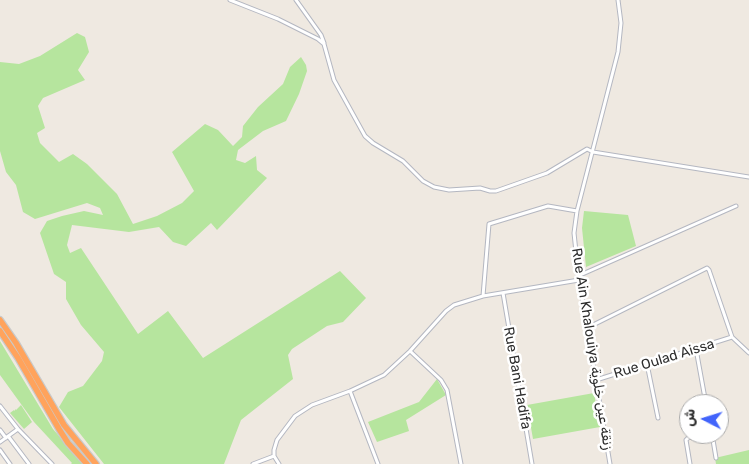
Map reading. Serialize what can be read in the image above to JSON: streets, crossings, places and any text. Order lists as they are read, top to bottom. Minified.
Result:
{"streets":{"street":["Rue Ain Khalouiya زنقة عين خلوية","Rue Oulad Aissa","Rue Bani Hadifa"]},"crossings":[["Rue Ain Khalouiya زنقة عين خلوية","Rue Oulad Aissa"]],"north":"left"}
